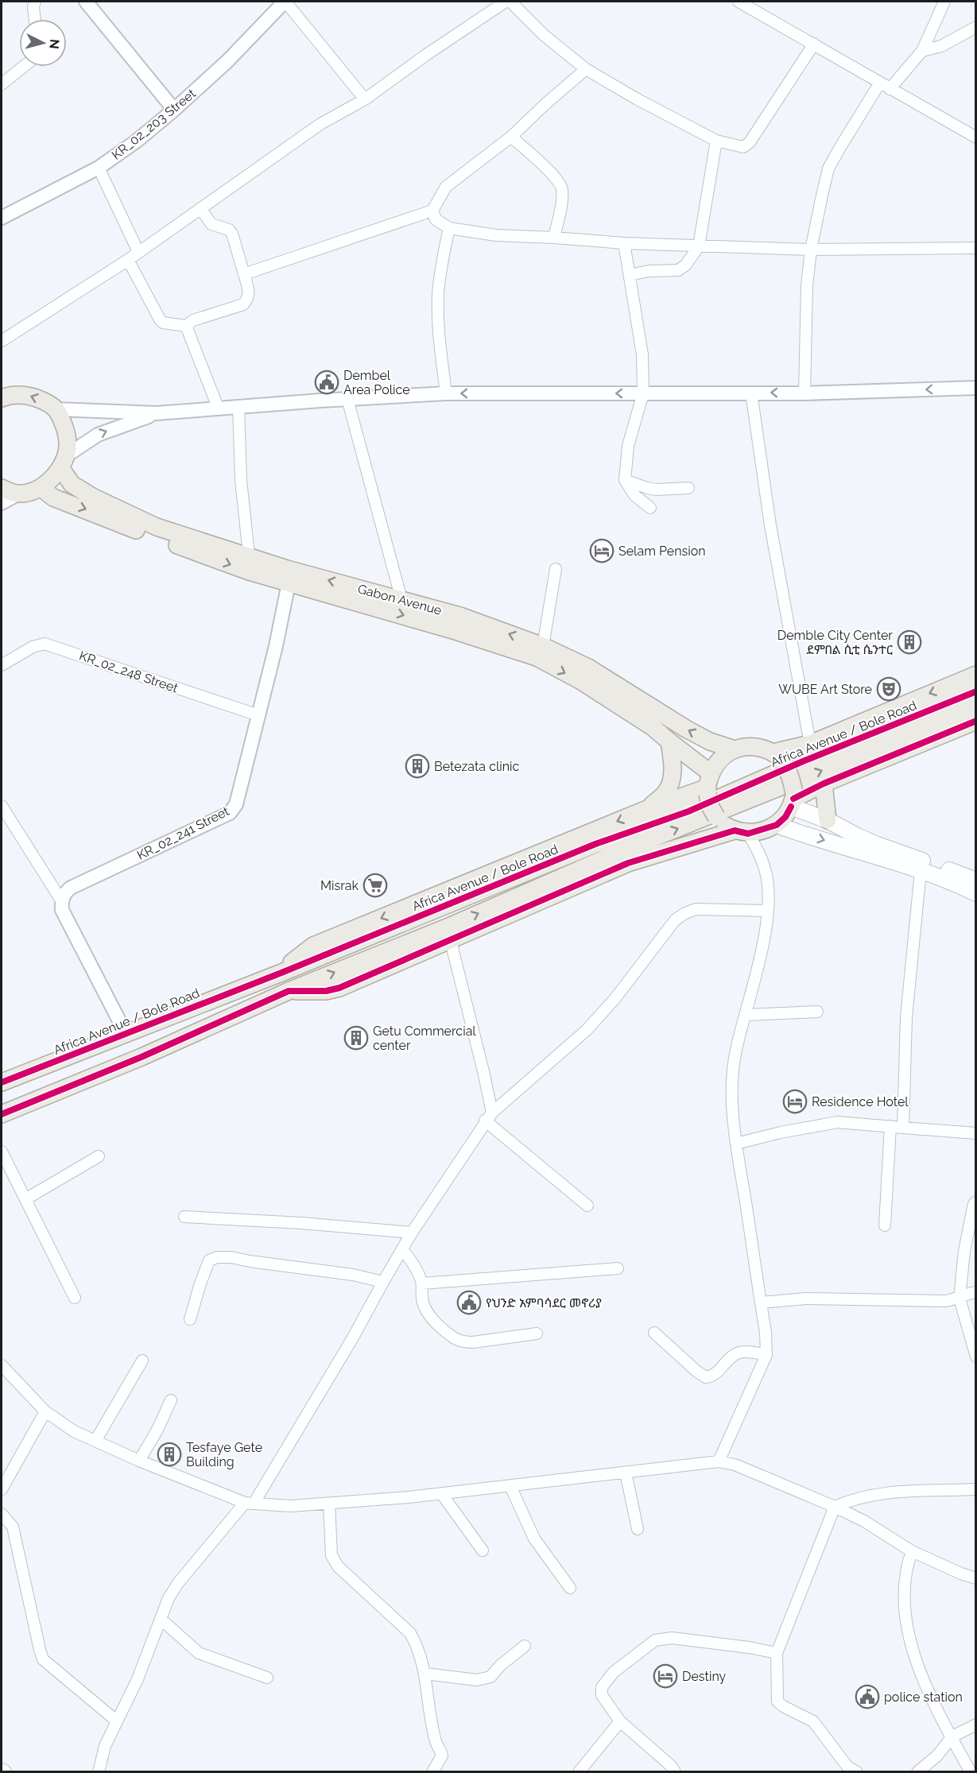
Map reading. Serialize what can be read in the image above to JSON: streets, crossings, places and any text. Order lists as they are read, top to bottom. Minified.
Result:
{"streets":{"main road":["Gabon Avenue","Africa Avenue / Bole Road"],"street":["KR_02_203 Street","KR_02_248 Street","KR_02_241 Street"]},"crossings":[["Gabon Avenue","KR_02_241 Street"],["KR_02_248 Street","KR_02_241 Street"]],"places":{"public building":["Dembel Area Police","የህንድ አምባሳደር መኖሪያ","police station"],"hotel":["Selam Pension","Residence Hotel","Destiny"],"building":["Demble City Center ደምበል ሲቲ ሴንተር","Betezata clinic","Getu Commercial center","Tesfaye Gete Building"],"theatre":["WUBE Art Store"],"supermarket":["Misrak"]},"north":"right"}
